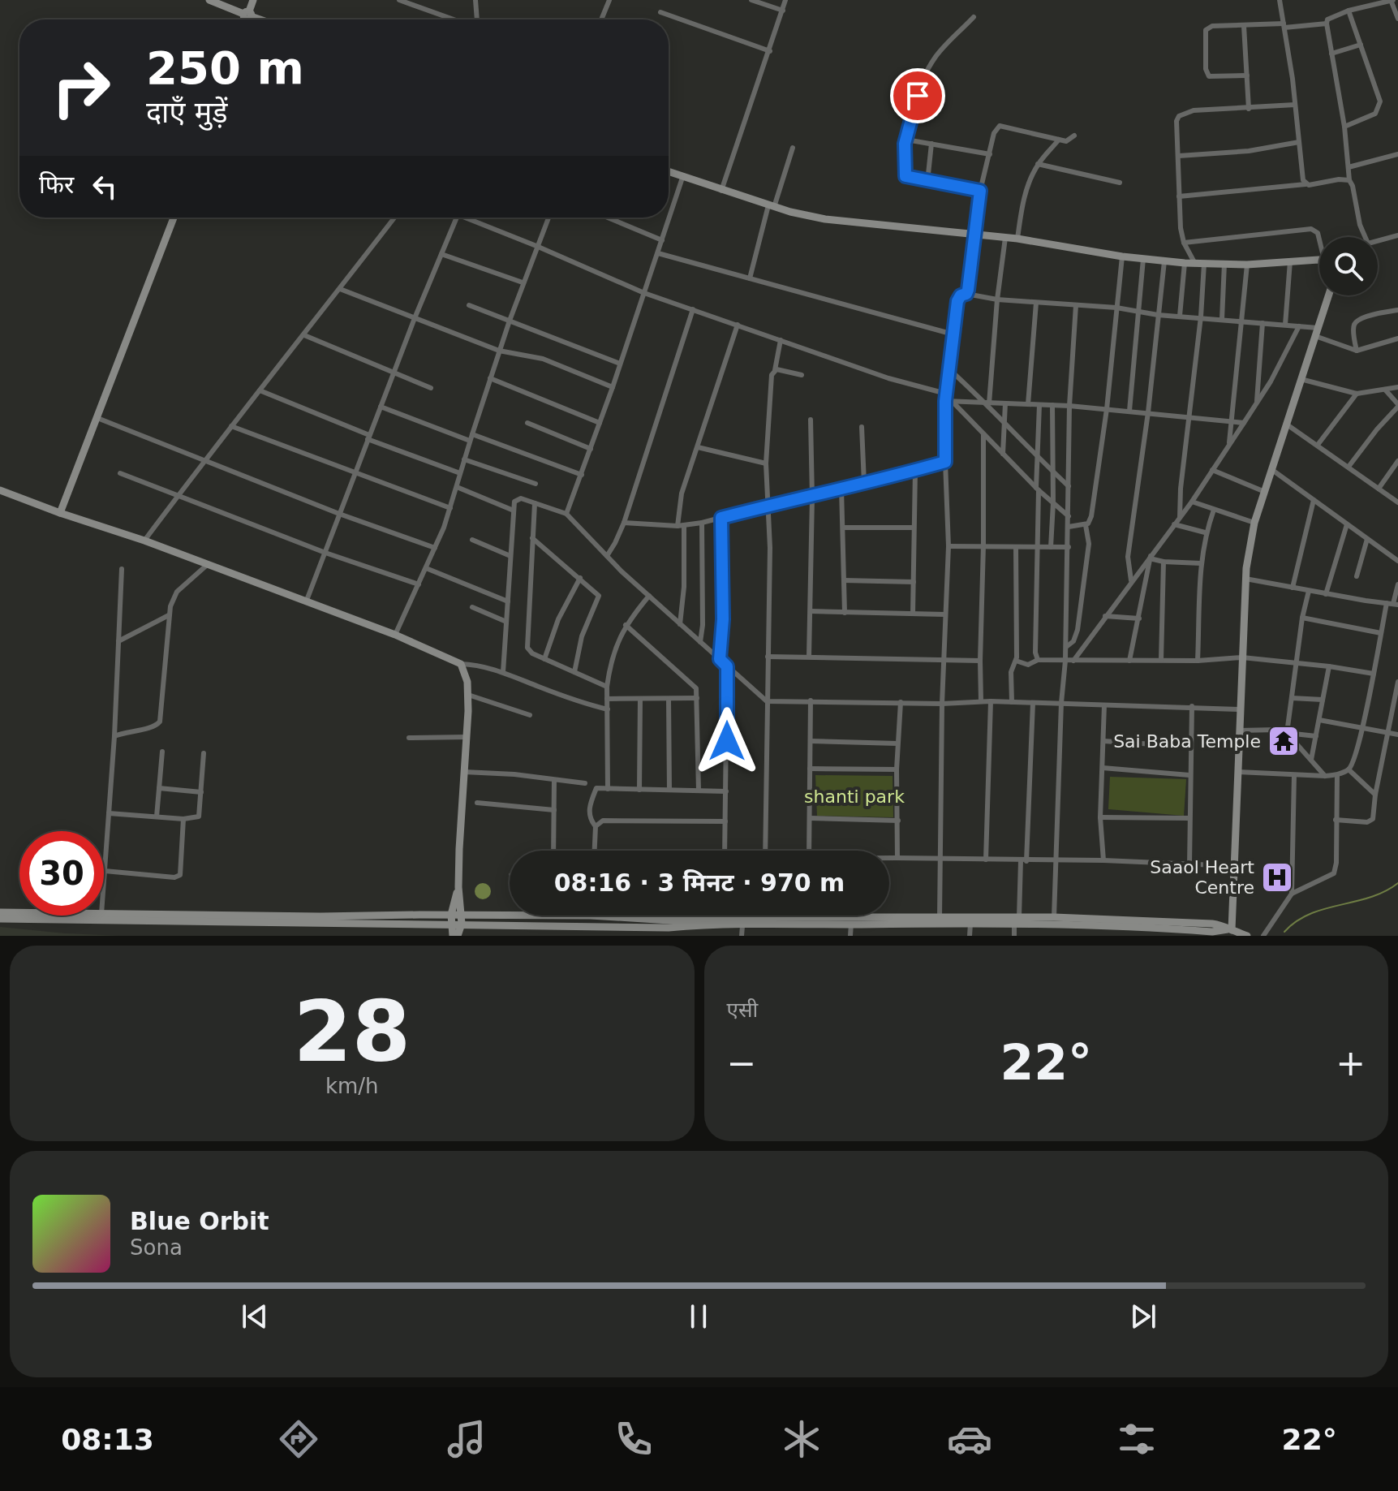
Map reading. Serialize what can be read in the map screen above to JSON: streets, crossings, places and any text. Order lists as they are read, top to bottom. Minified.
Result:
{"parks":["shanti park"],"places":{"temple":["Sai Baba Temple"],"hospital":["Saaol Heart Centre"]},"page":{"turn":["250 m","दाएँ मुड़ें"],"then":"फिर","limit":"30","trip":"08:16 · 3 मिनट · 970 m","tile":[["28","km/h"],"एसी"],"heat":["−","22°","+"],"song":["Blue Orbit","Sona"],"tabs":["08:13","22°"]}}
